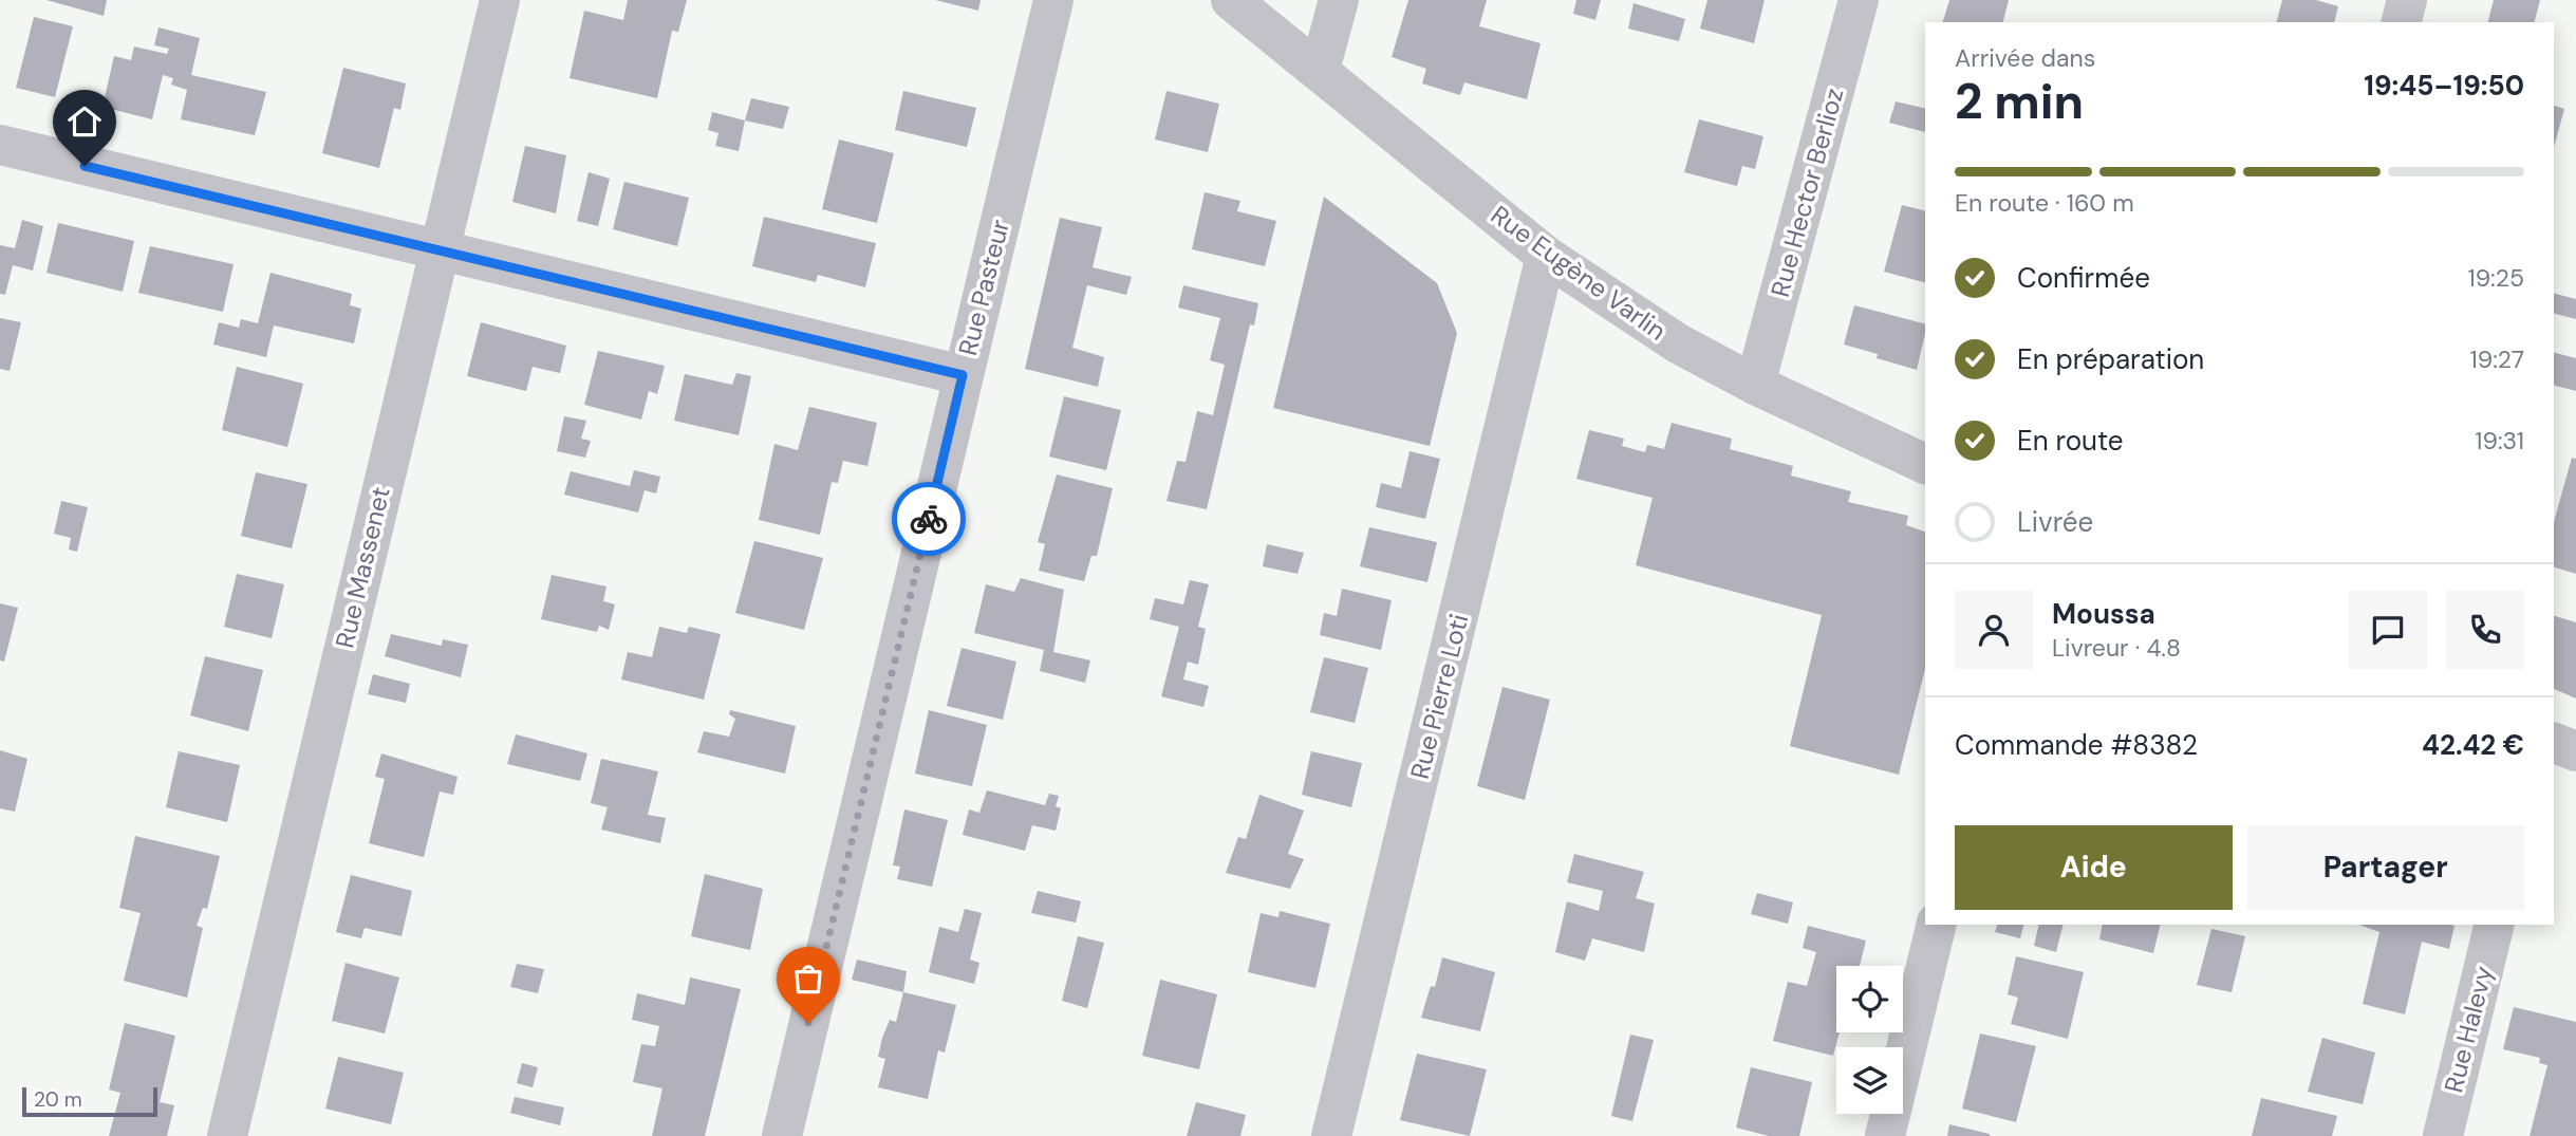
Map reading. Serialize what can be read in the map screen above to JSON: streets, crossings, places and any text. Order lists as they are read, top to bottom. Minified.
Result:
{"streets":{"street":["Rue Hector Berlioz","Rue Eugène Varlin","Rue Pasteur","Rue Massenet","Rue Pierre Loti","Rue Halevy"]},"crossings":[["Rue Hector Berlioz","Rue Eugène Varlin"],["Rue Eugène Varlin","Rue Pierre Loti"]],"scale_bar":"20 m","page":{"heading":["2 min","Arrivée dans","19:45–19:50"],"panel":["Moussa","Livreur · 4.8","Commande #8382","42.42 €"],"bar":"En route · 160 m","list":[["Confirmée","19:25"],["En préparation","19:27"],["En route","19:31"],"Livrée"],"buttons":["Aide","Partager"],"scale":"20 m"}}
